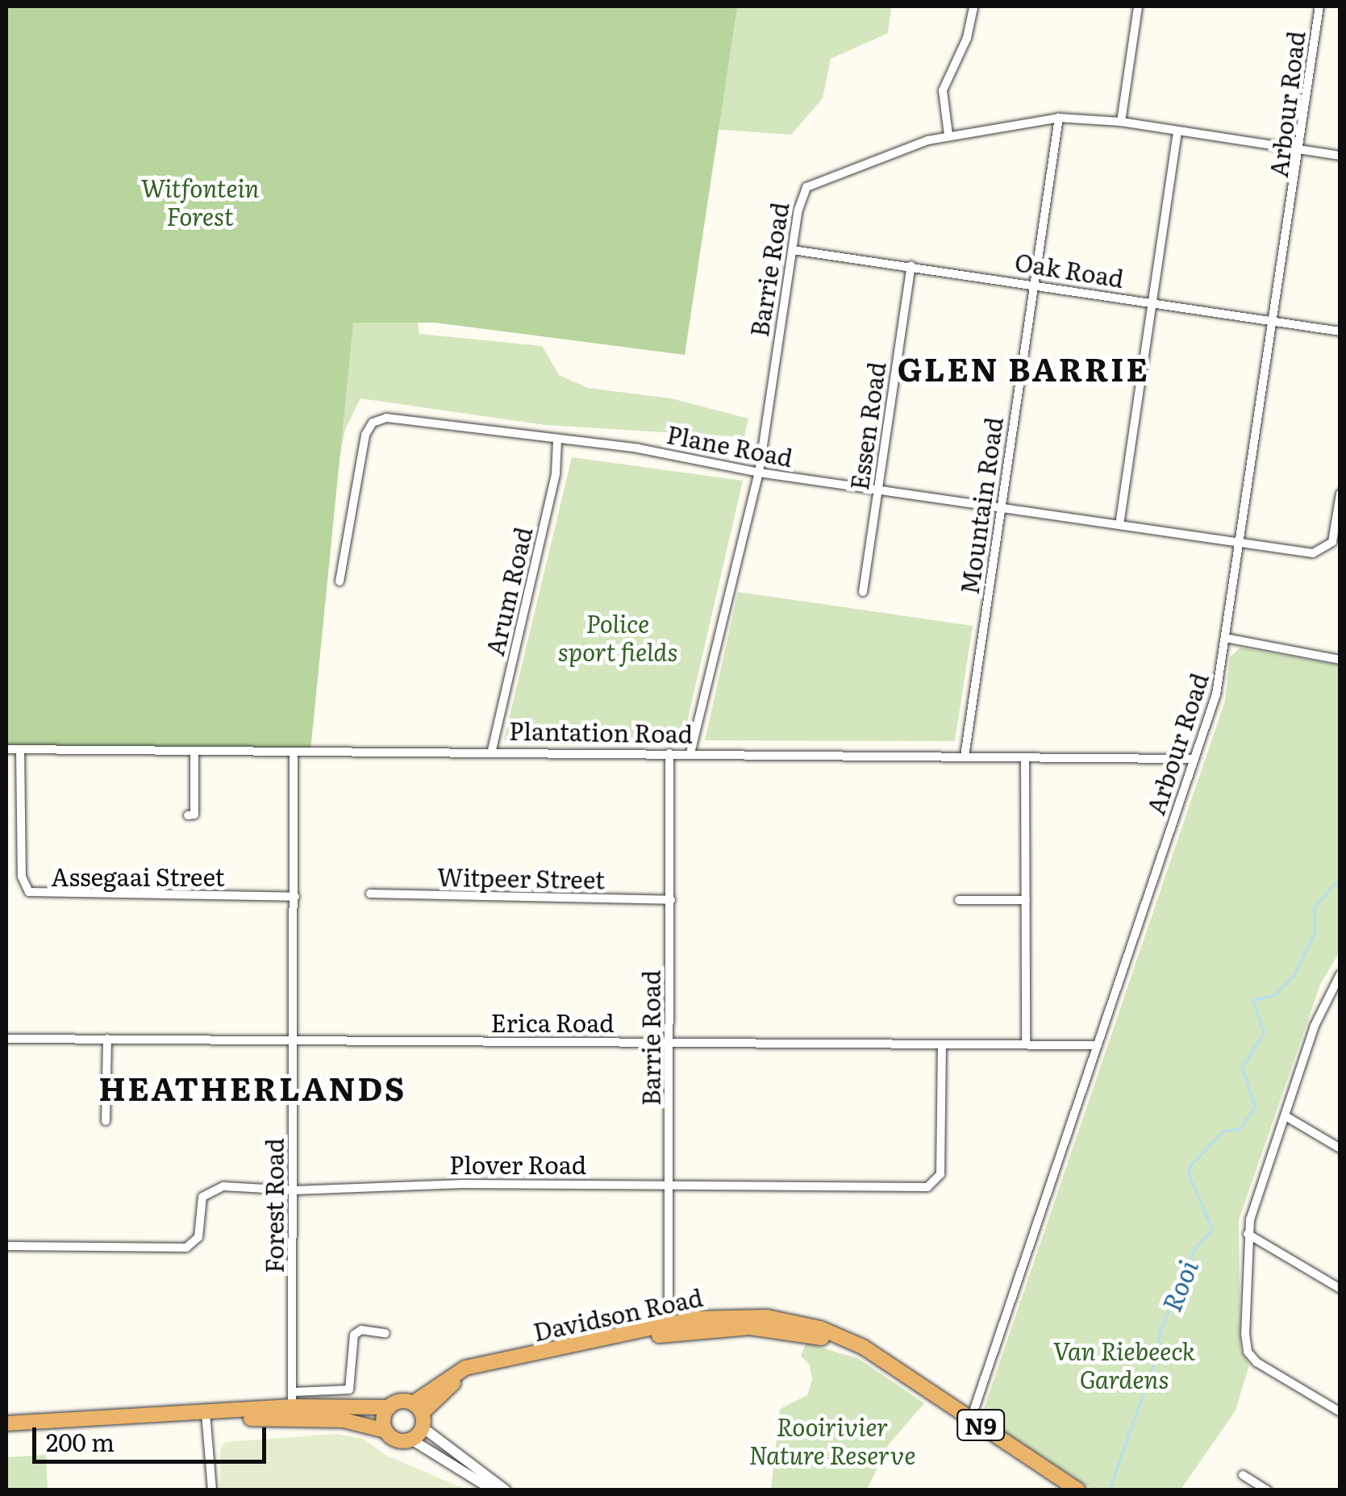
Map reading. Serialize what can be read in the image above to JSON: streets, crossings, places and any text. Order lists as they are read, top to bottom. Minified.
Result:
{"streets":{"highway":["Davidson Road","N9"],"street":["Arbour Road","Barrie Road","Oak Road","Essen Road","Plane Road","Mountain Road","Arum Road","Plantation Road","Assegaai Street","Witpeer Street","Erica Road","Plover Road","Forest Road"]},"crossings":[["Arbour Road","Barrie Road"],["Arbour Road","Oak Road"],["Arbour Road","Plane Road"],["Arbour Road","Plantation Road"],["Arbour Road","Erica Road"],["Arbour Road","Davidson Road"],["Barrie Road","Oak Road"],["Barrie Road","Plane Road"],["Barrie Road","Mountain Road"],["Barrie Road","Plantation Road"],["Barrie Road","Witpeer Street"],["Barrie Road","Erica Road"],["Barrie Road","Plover Road"],["Barrie Road","Davidson Road"],["Oak Road","Essen Road"],["Oak Road","Mountain Road"],["Essen Road","Plane Road"],["Plane Road","Mountain Road"],["Plane Road","Arum Road"],["Mountain Road","Plantation Road"],["Arum Road","Plantation Road"],["Plantation Road","Assegaai Street"],["Plantation Road","Forest Road"],["Assegaai Street","Forest Road"],["Erica Road","Plover Road"],["Erica Road","Forest Road"],["Plover Road","Forest Road"],["Forest Road","N9"],["Davidson Road","N9"]],"districts":["GLEN BARRIE","HEATHERLANDS"],"water":["Rooi"],"parks":["Witfontein Forest","Police sport fields","Van Riebeeck Gardens","Rooirivier Nature Reserve"],"scale_bar":"200 m"}
